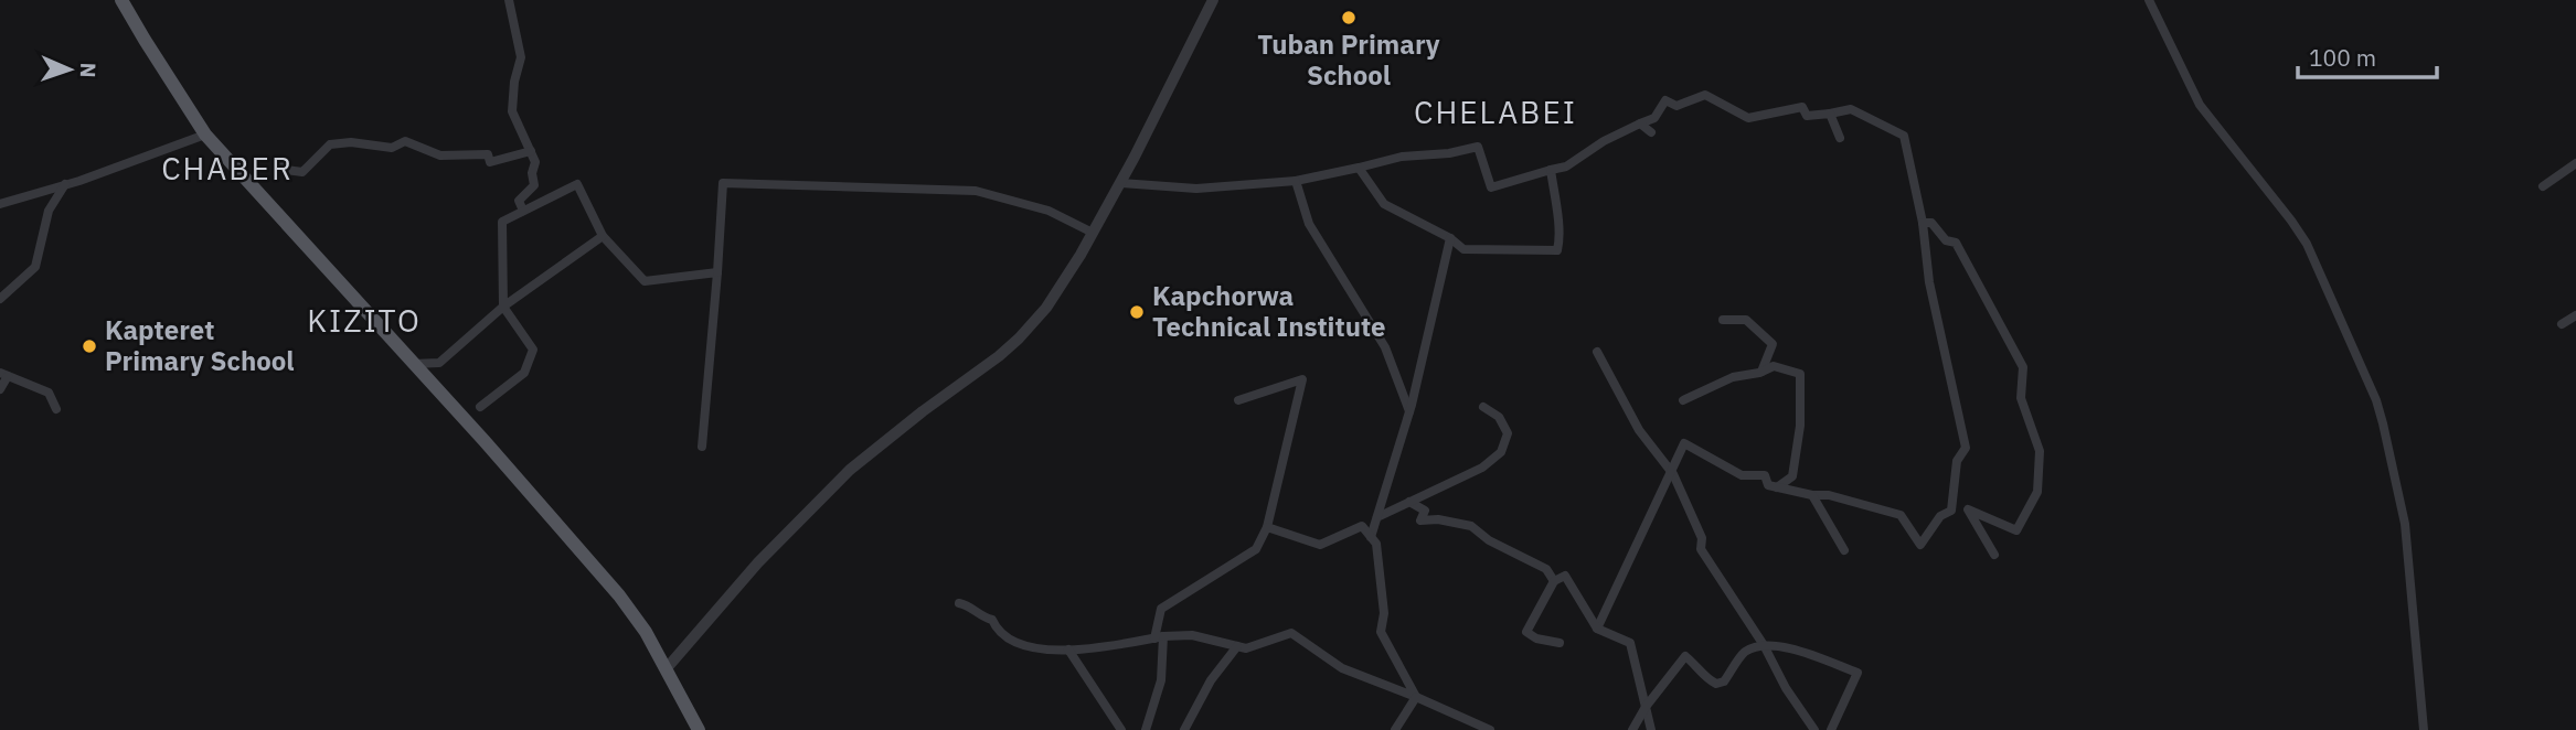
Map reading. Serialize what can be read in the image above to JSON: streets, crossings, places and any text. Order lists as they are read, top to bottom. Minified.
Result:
{"districts":["CHELABEI","CHABER","KIZITO"],"places":["Tuban Primary School","Kapchorwa Technical Institute","Kapteret Primary School"],"scale_bar":"100 m","north":"right"}
